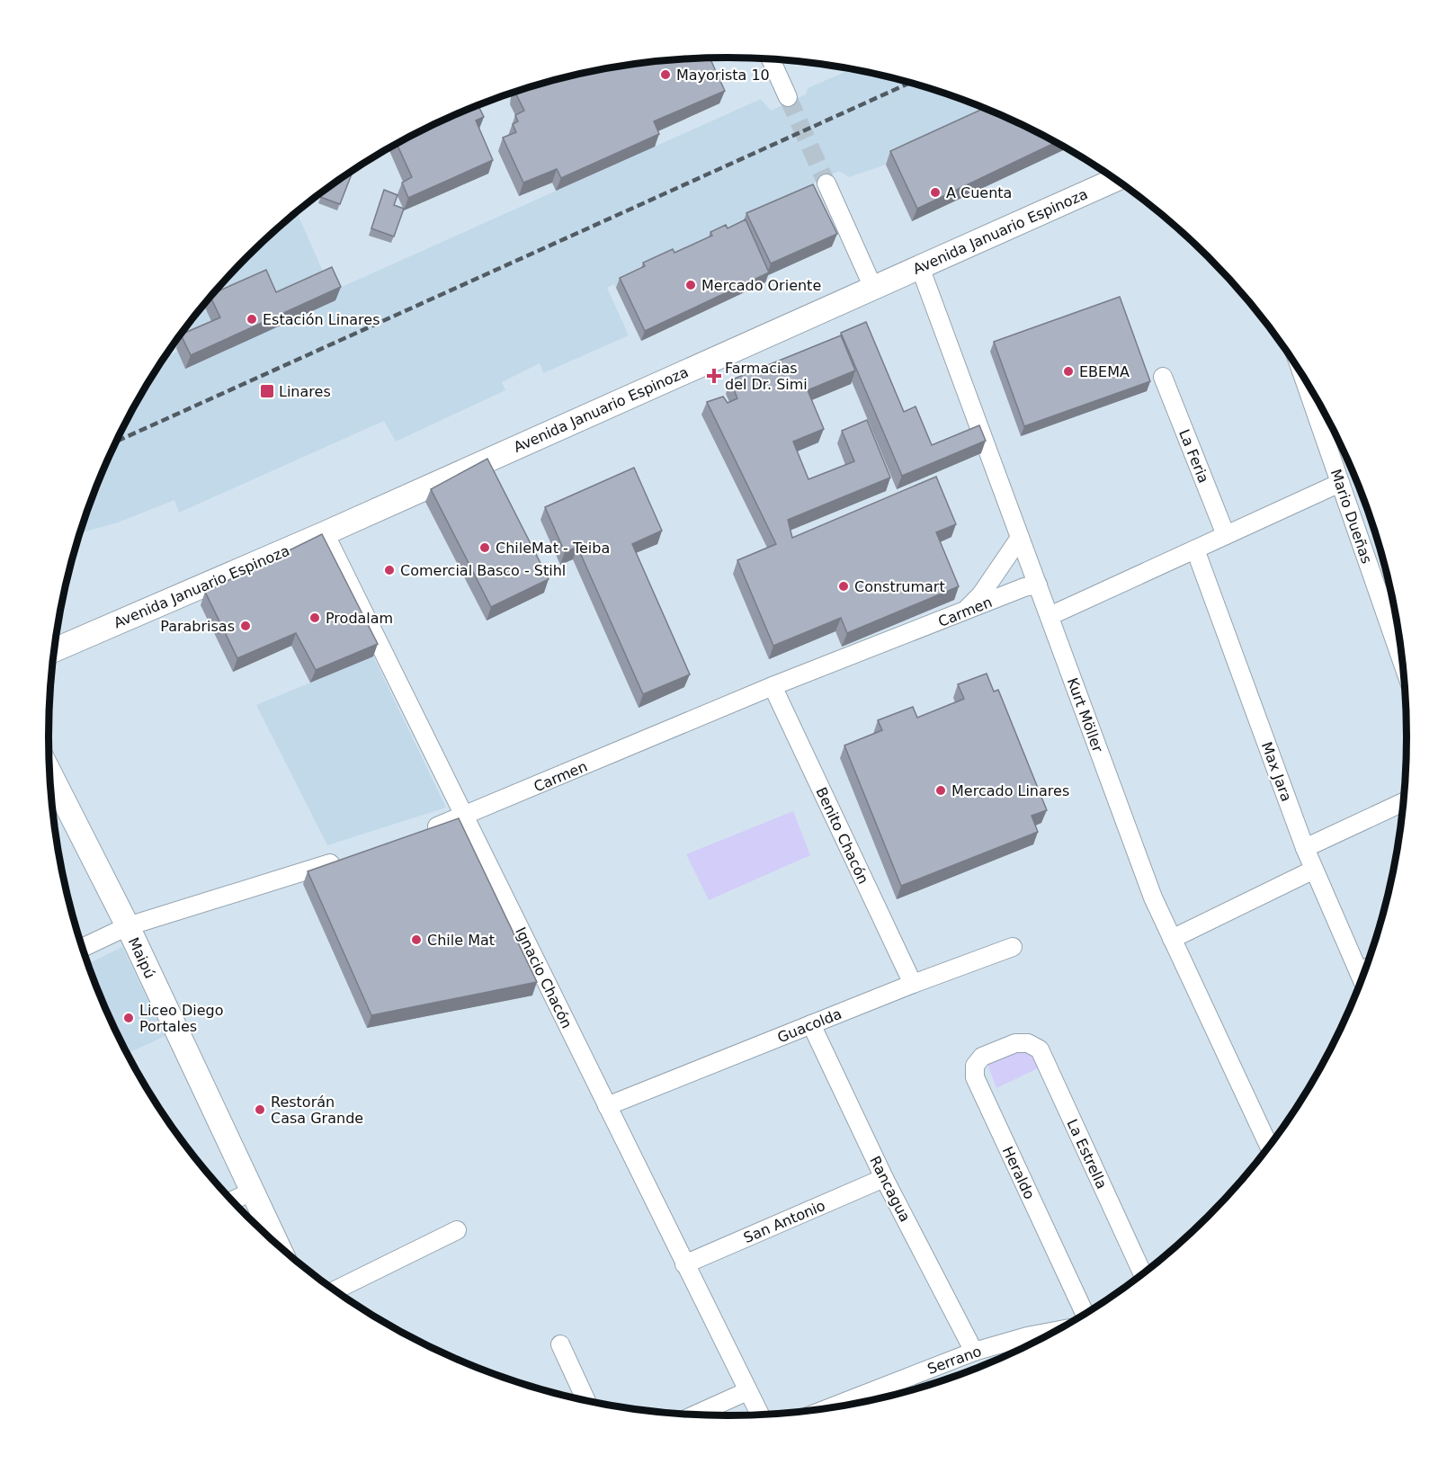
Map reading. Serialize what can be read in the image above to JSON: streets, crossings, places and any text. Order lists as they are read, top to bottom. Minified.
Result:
{"streets":{"main road":["Avenida Januario Espinoza","Maipú"],"street":["La Feria","Mario Dueñas","Carmen","Kurt Möller","Max Jara","Benito Chacón","Ignacio Chacón","Guacolda","La Estrella","Heraldo","Rancagua","San Antonio","Serrano"]},"crossings":[["Avenida Januario Espinoza","Kurt Möller"],["Avenida Januario Espinoza","Ignacio Chacón"],["Carmen","Kurt Möller"],["Carmen","Benito Chacón"],["Carmen","Ignacio Chacón"],["Benito Chacón","Guacolda"],["Ignacio Chacón","Guacolda"],["Ignacio Chacón","San Antonio"],["Guacolda","Rancagua"],["La Estrella","Heraldo"],["Rancagua","San Antonio"],["Rancagua","Serrano"]],"places":{"other":["Mayorista 10","A Cuenta","Mercado Oriente","Estación Linares","EBEMA","ChileMat - Teiba","Comercial Basco - Stihl","Construmart","Prodalam","Parabrisas","Mercado Linares","Chile Mat","Liceo Diego Portales","Restorán Casa Grande"],"health":["Farmacias del Dr. Simi"],"transit":["Linares"]}}
